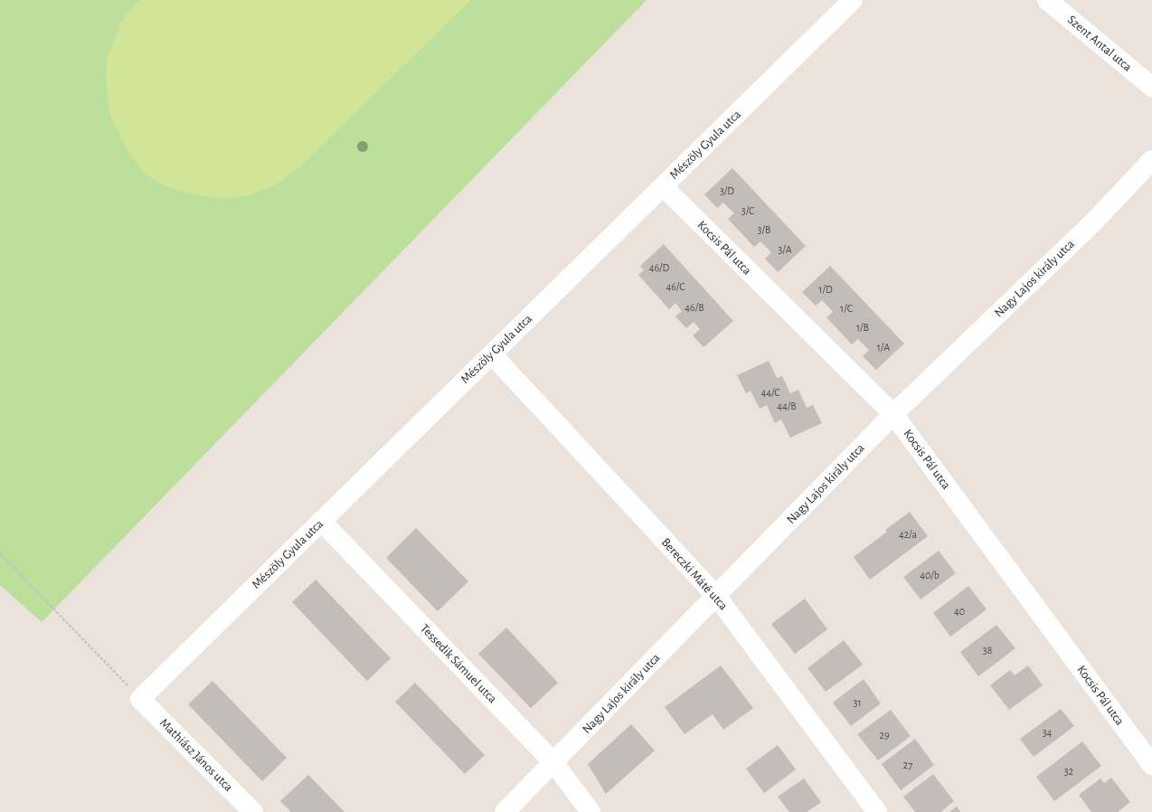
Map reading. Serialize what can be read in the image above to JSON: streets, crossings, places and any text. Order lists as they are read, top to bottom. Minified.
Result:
{"streets":{"street":["Szent Antal utca","Mészöly Gyula utca","Kocsis Pál utca","Nagy Lajos király utca","Bereczki Máté utca","Tessedik Sámuel utca","Mathiász János utca"]},"crossings":[["Mészöly Gyula utca","Kocsis Pál utca"],["Mészöly Gyula utca","Bereczki Máté utca"],["Mészöly Gyula utca","Tessedik Sámuel utca"],["Mészöly Gyula utca","Mathiász János utca"],["Kocsis Pál utca","Nagy Lajos király utca"],["Nagy Lajos király utca","Bereczki Máté utca"],["Nagy Lajos király utca","Tessedik Sámuel utca"]],"house_numbers":["3/D","3/C","3/B","3/A","46/D","46/C","1/D","46/B","1/C","1/B","1/A","44/C","44/B","42/a","40/b","40","38","31","34","29","27","32"]}
